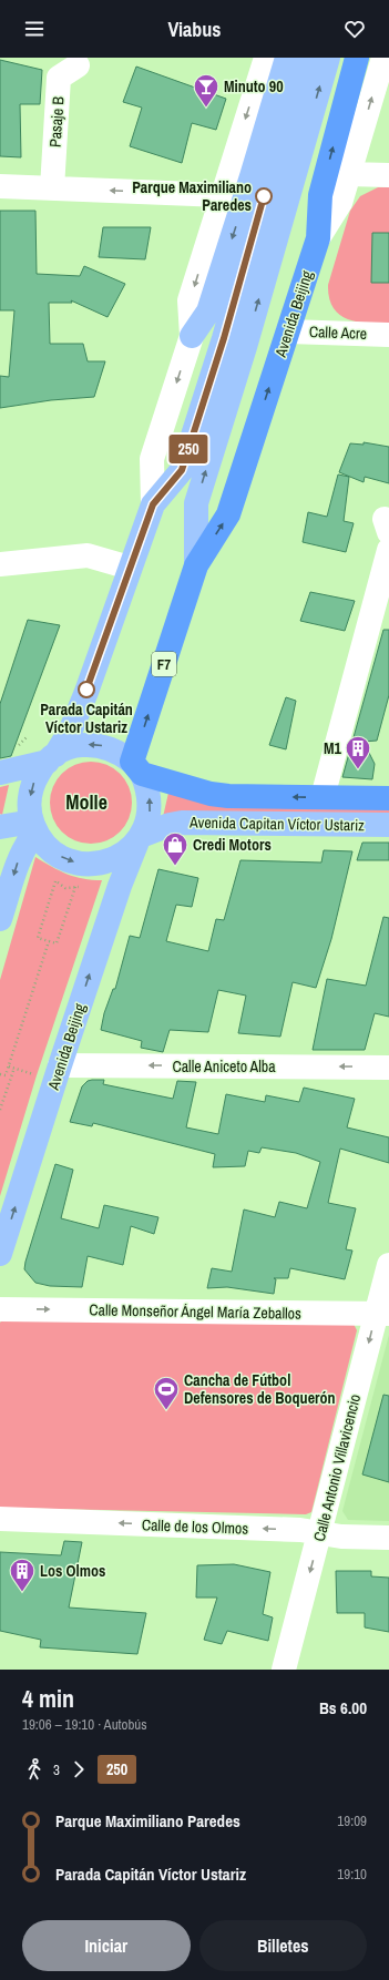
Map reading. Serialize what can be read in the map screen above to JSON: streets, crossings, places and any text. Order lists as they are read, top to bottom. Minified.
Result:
{"streets":{"highway":["Avenida Beijing","F7","Avenida Capitan Víctor Ustariz"],"street":["Pasaje B","Calle Acre","Calle Aniceto Alba","Calle Monseñor Ángel María Zeballos","Calle Antonio Villavicencio","Calle de los Olmos"]},"crossings":[["Avenida Beijing","Calle Acre"],["Avenida Beijing","Avenida Capitan Víctor Ustariz"],["Avenida Beijing","Calle Aniceto Alba"],["Calle Monseñor Ángel María Zeballos","Calle Antonio Villavicencio"],["Calle Antonio Villavicencio","Calle de los Olmos"]],"one_way":["Avenida Capitan Víctor Ustariz","Calle Aniceto Alba","Calle Monseñor Ángel María Zeballos","Calle Antonio Villavicencio","Calle de los Olmos"],"districts":["Molle"],"places":{"bar":["Minuto 90"],"other":["Parque Maximiliano Paredes","Parada Capitán Víctor Ustariz"],"building":["M1","Los Olmos"],"shop":["Credi Motors"],"sports":["Cancha de Fútbol Defensores de Boquerón"]},"lines":["bus line 250"],"page":{"header":"Viabus","on_map":"250","heading":["4 min","19:06 – 19:10 · Autobús","Bs 6.00"],"legs":["3","250"],"list":[{"name":"Parque Maximiliano Paredes","value":"19:09"},{"name":"Parada Capitán Víctor Ustariz","value":"19:10"}],"buttons":["Iniciar","Billetes"]}}
